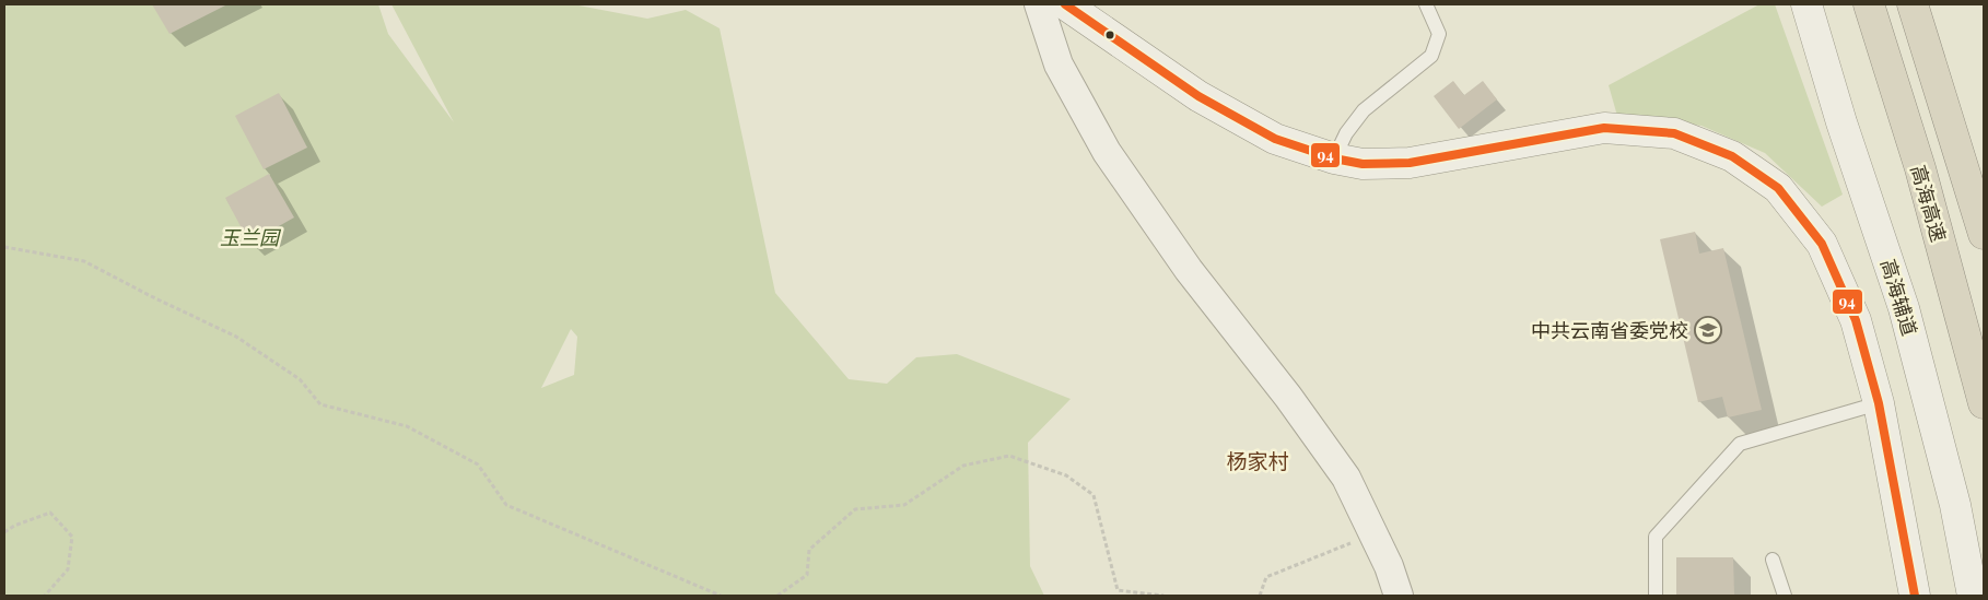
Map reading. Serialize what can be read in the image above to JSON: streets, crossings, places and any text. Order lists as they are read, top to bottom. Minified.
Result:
{"streets":{"highway":["高海高速"],"main road":["高海辅道"]},"districts":["杨家村"],"parks":["玉兰园"],"places":{"school or university":["中共云南省委党校"]},"lines":["transit line 94"]}
